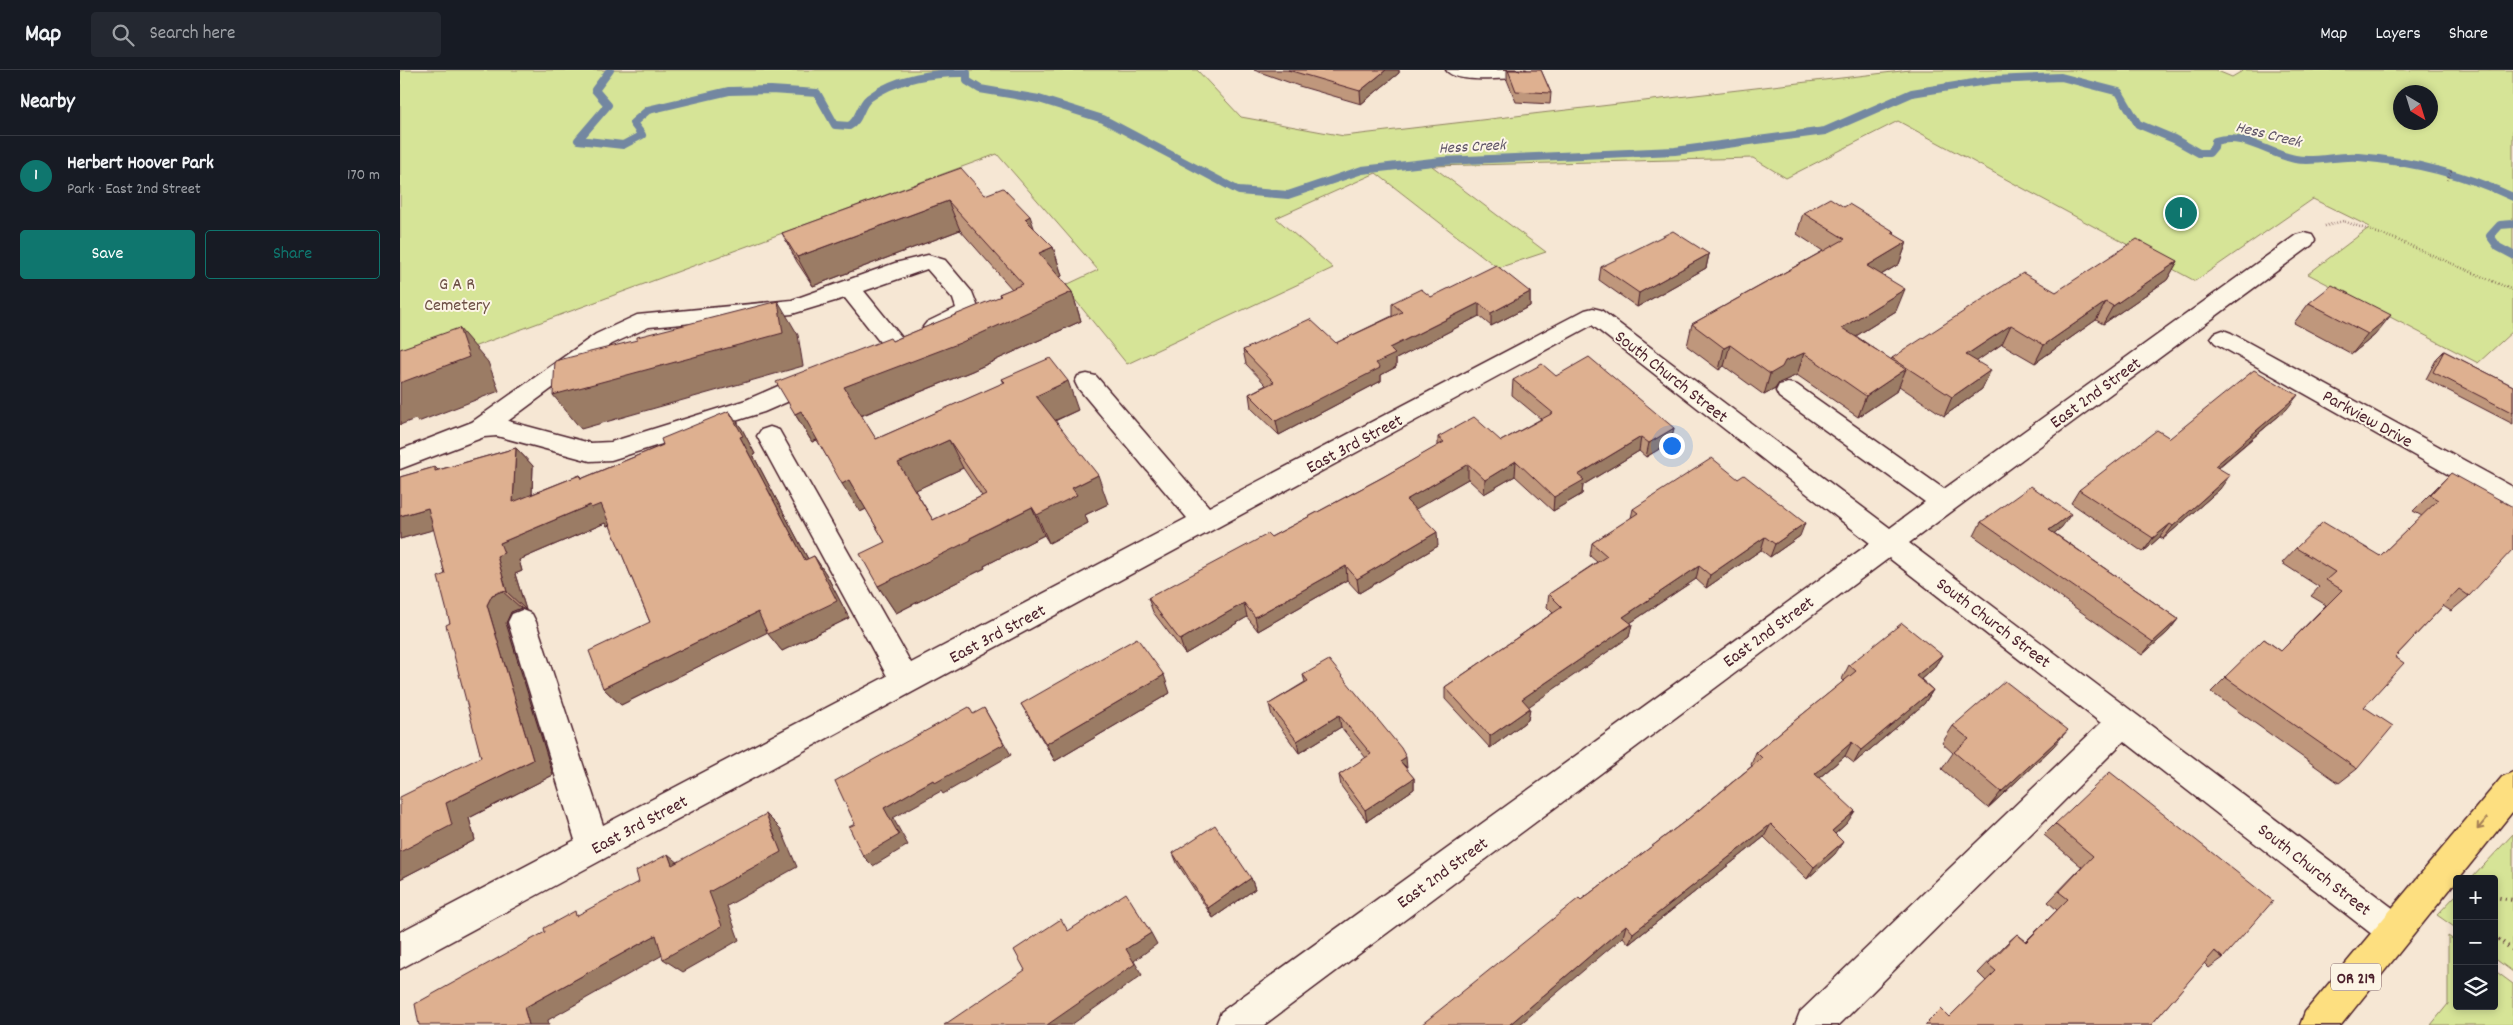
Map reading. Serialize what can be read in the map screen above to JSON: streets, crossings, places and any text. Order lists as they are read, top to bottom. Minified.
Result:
{"streets":{"main road":["OR 219"],"street":["South Church Street","East 2nd Street","Parkview Drive","East 3rd Street"]},"crossings":[["South Church Street","East 2nd Street"],["South Church Street","East 3rd Street"],["South Church Street","OR 219"]],"water":["Hess Creek"],"parks":["G A R Cemetery"],"north":"bottom right","page":{"header":"Map","search":"Search here","nav":["Map","Layers","Share"],"heading":"Nearby","list":[{"mark":"1","name":"Herbert Hoover Park","note":"Park · East 2nd Street","value":"170 m"}],"pins":"1","buttons":["Save","Share"],"map_buttons":["+","−"]}}
